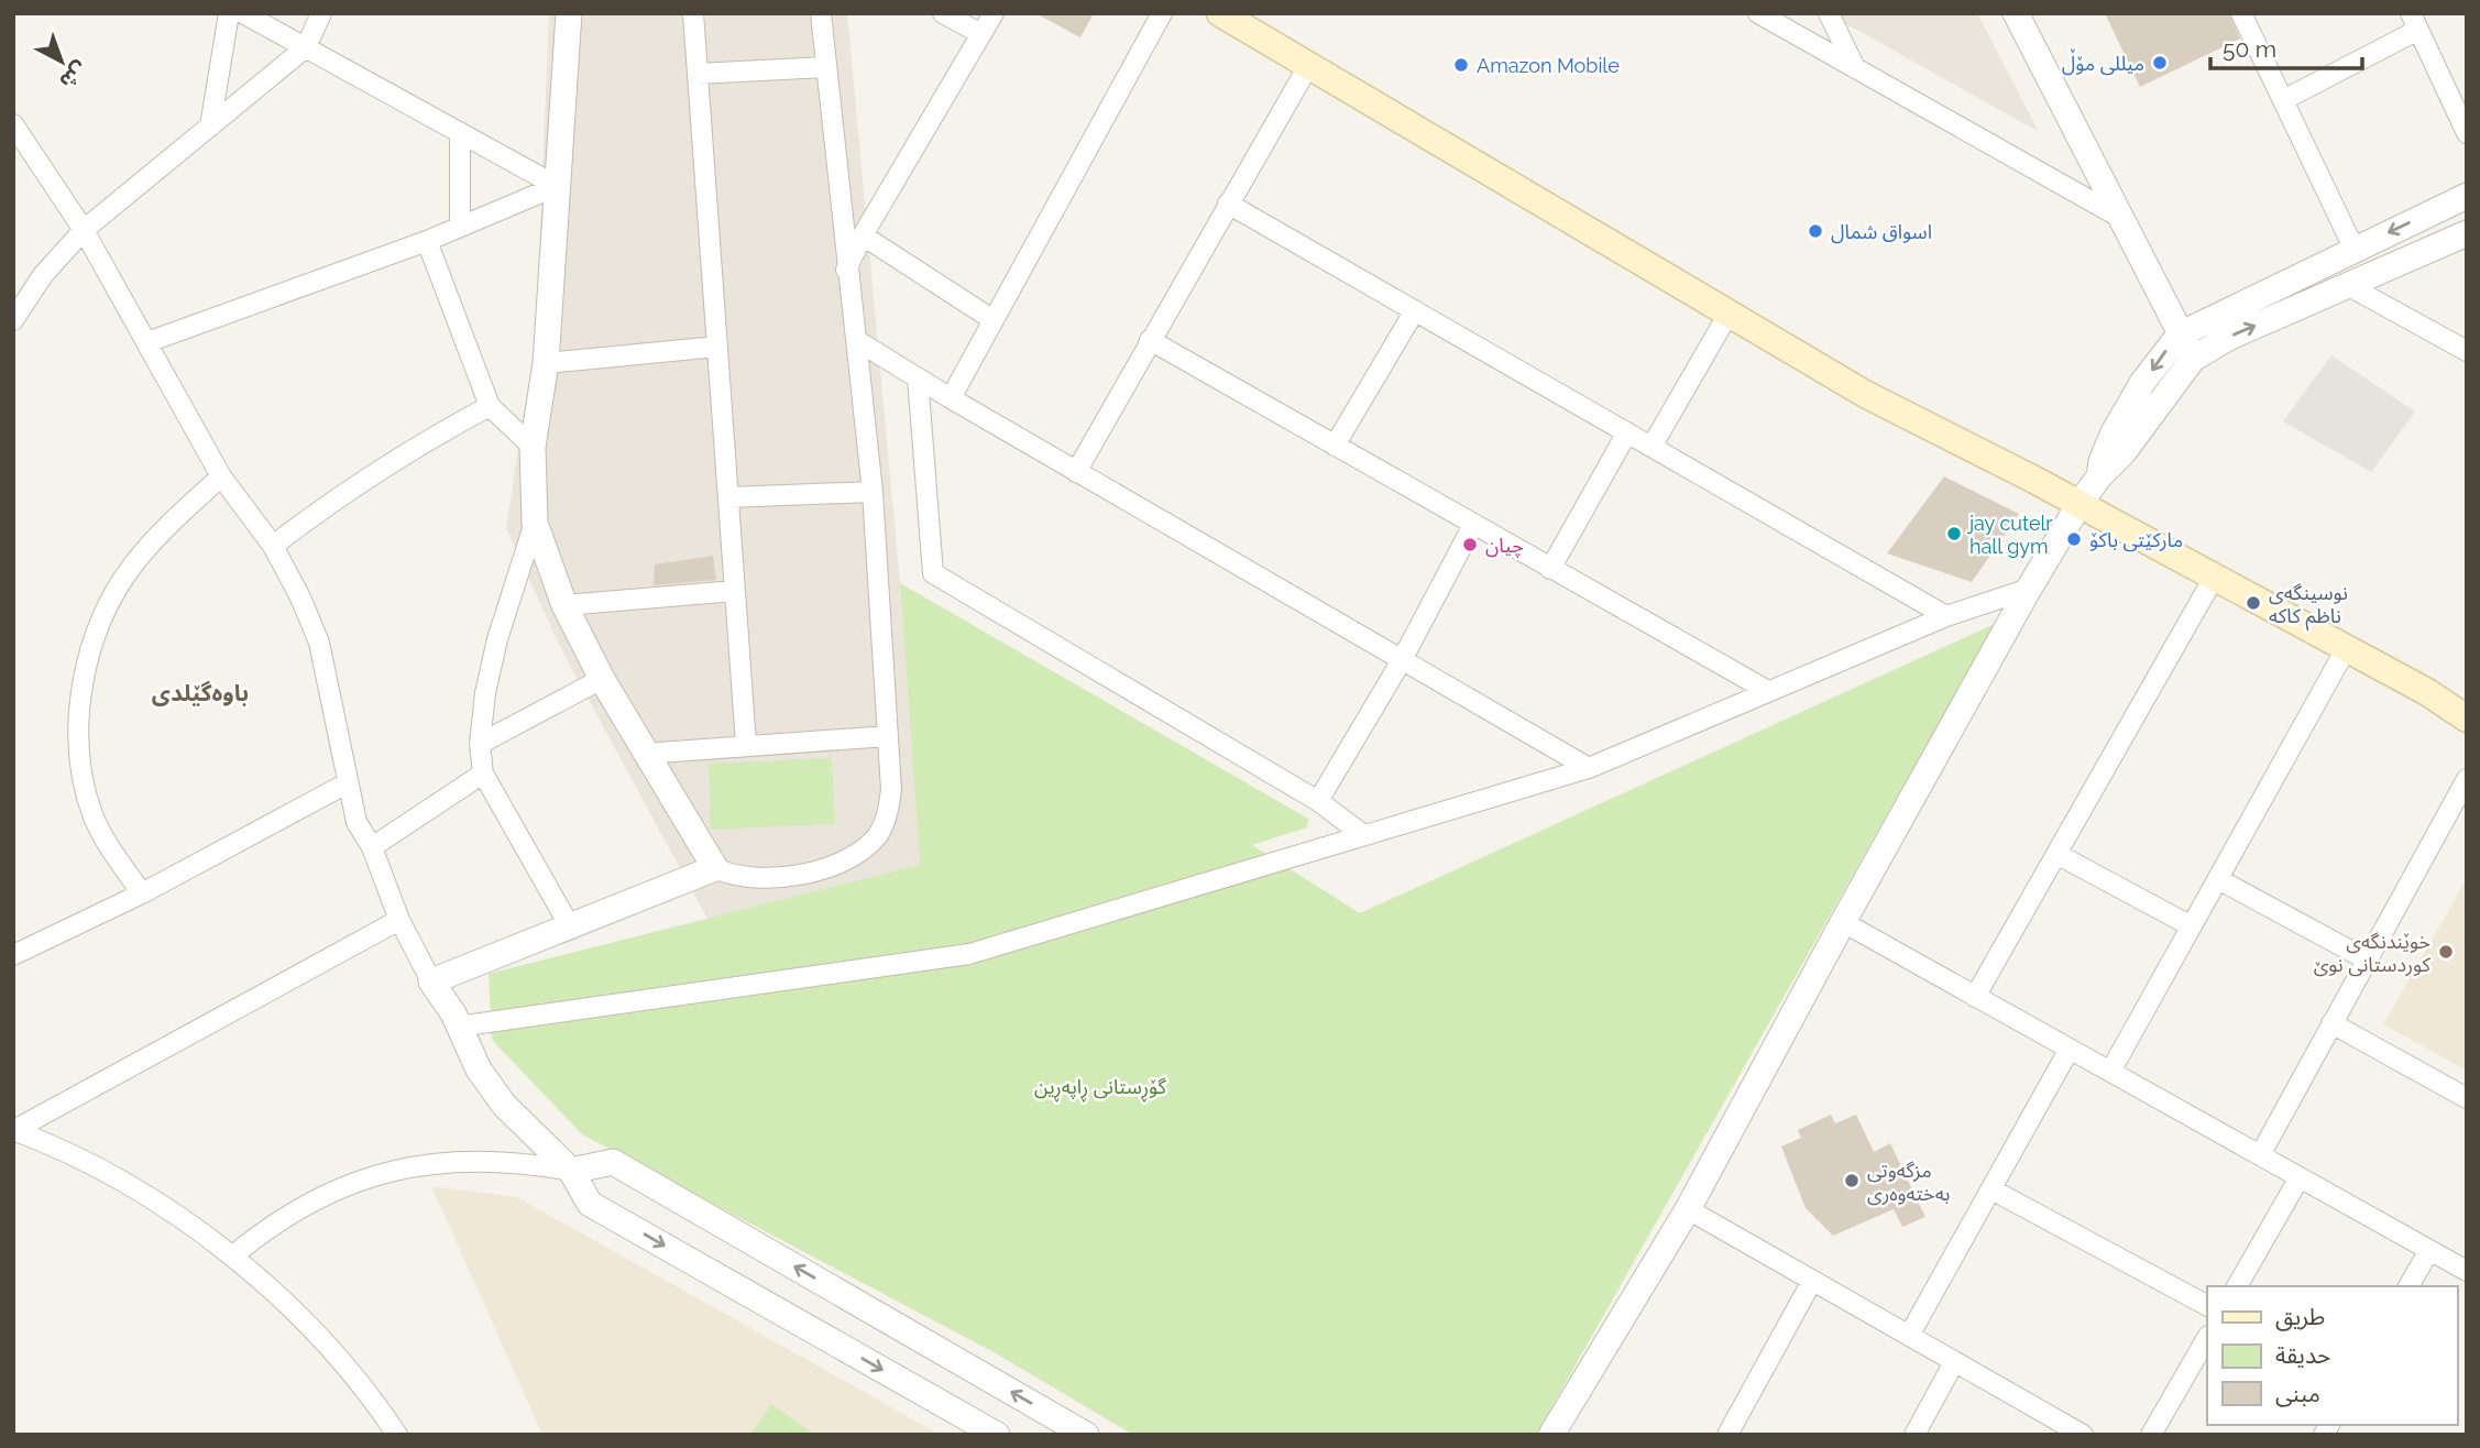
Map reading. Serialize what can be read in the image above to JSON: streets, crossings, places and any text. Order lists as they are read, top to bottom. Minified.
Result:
{"districts":["باوەگێلدی"],"parks":["گۆڕستانی ڕاپەڕین"],"places":["میللی مۆڵ","Amazon Mobile","اسواق شمال","jay cutelr hall gym","مارکێتی باکۆ","چيان","نوسینگەی ناظم کاکە","خوێندنگەی کوردستانی نوێ","مزگەوتی بەختەوەری"],"legend":["طريق","حديقة","مبنى"],"scale_bar":"50 m","north":"bottom right"}
